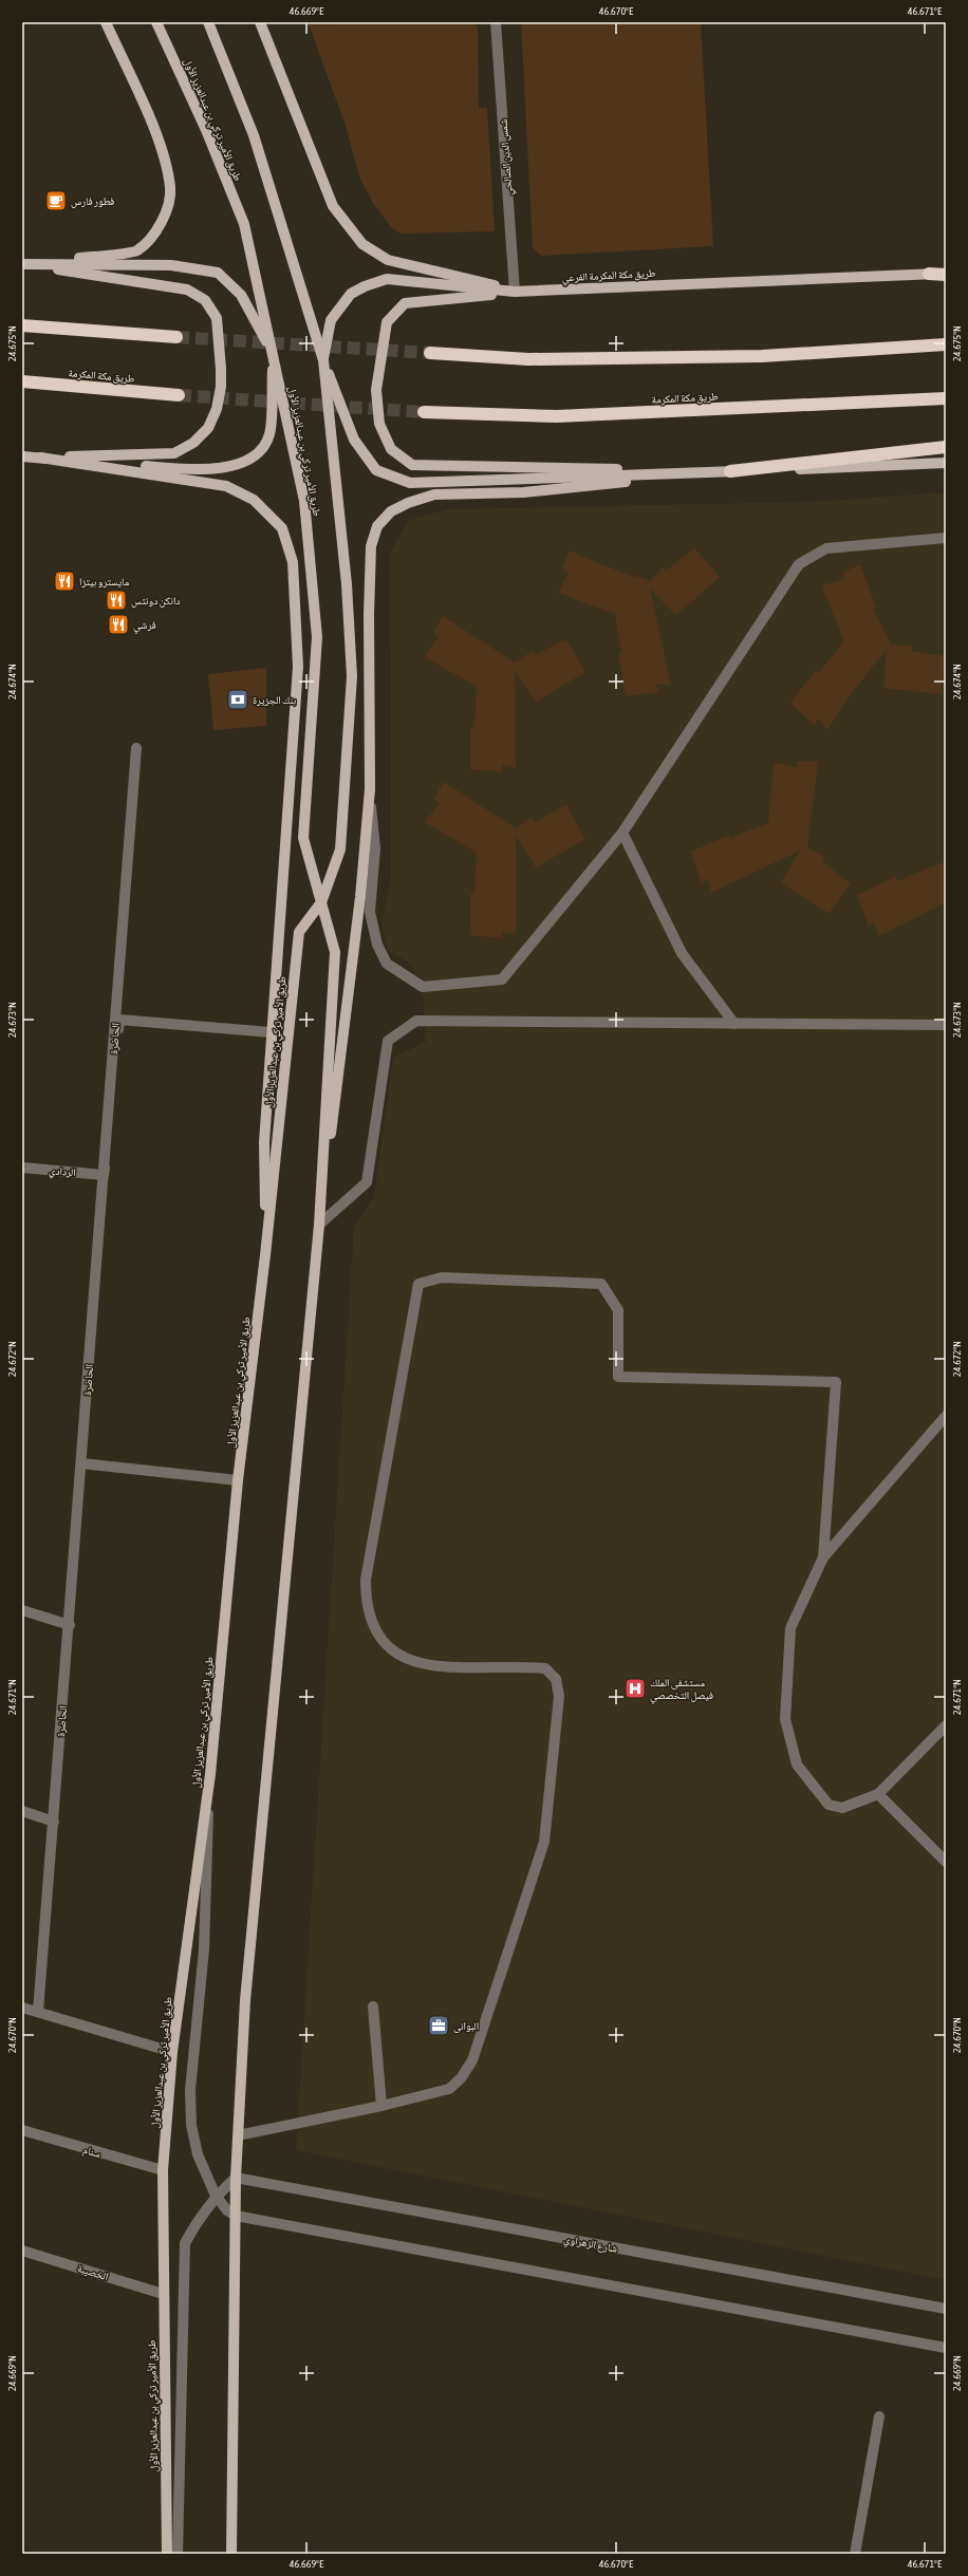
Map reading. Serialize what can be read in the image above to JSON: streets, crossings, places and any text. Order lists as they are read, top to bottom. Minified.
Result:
{"streets":{"highway":["طريق مكة المكرمة"],"main road":["طريق الأمير تركي بن عبدالعزيز الأول","طريق مكة المكرمة الفرعي"],"street":["شمس الدين الصالحي","الحاضرة","الردادي","سنام","شارع الزهراوي","الخصيبة"]},"crossings":[["طريق الأمير تركي بن عبدالعزيز الأول","طريق مكة المكرمة الفرعي"],["طريق الأمير تركي بن عبدالعزيز الأول","سنام"],["طريق الأمير تركي بن عبدالعزيز الأول","شارع الزهراوي"],["طريق الأمير تركي بن عبدالعزيز الأول","الخصيبة"],["شمس الدين الصالحي","طريق مكة المكرمة الفرعي"],["الحاضرة","الردادي"]],"places":{"cafe":["فطور فارس"],"restaurant":["مايسترو بيتزا","دانكن دونتس","فرشي"],"bank":["بنك الجزيرة"],"hospital":["مستشفى الملك فيصل التخصصي"],"office":["البوانى"]},"coordinates":["46.669°E","46.670°E","46.671°E","24.675°N","24.674°N","24.673°N","24.672°N","24.671°N","24.670°N","24.669°N"]}
